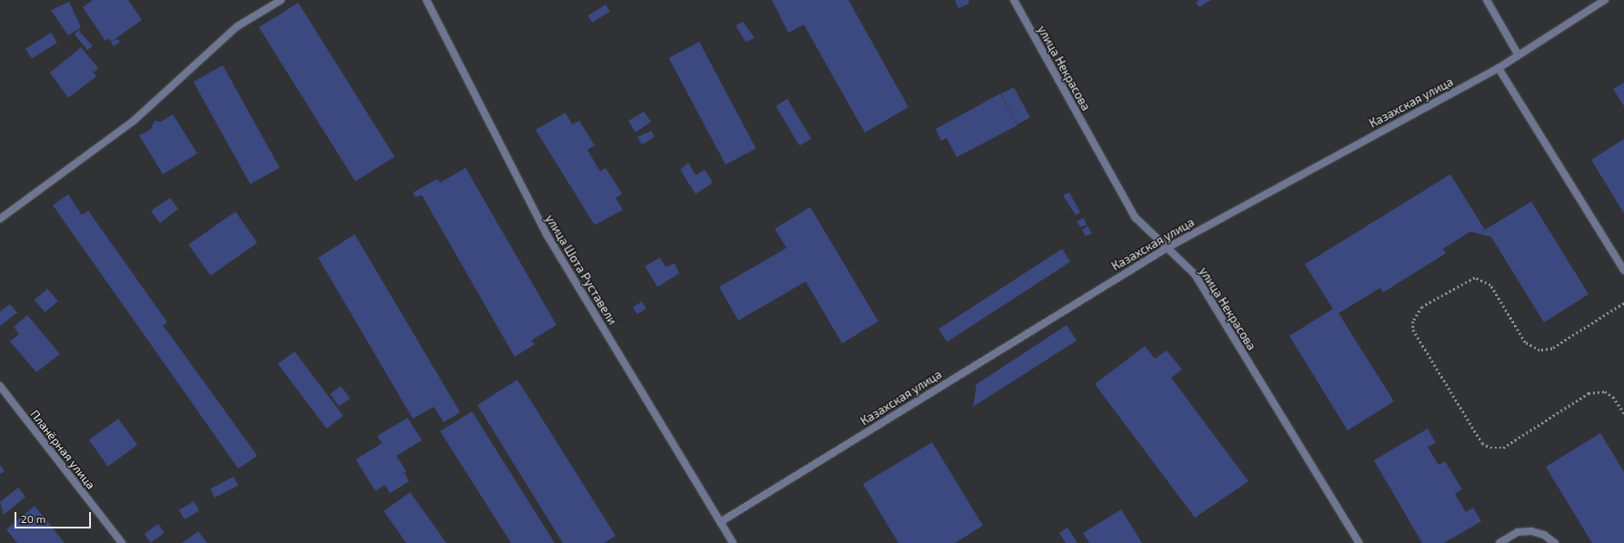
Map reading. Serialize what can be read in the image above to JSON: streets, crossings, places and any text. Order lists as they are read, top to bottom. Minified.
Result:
{"streets":{"street":["улица Некрасова","Казахская улица","улица Шота Руставели","Планёрная улица"]},"crossings":[["улица Некрасова","Казахская улица"],["Казахская улица","улица Шота Руставели"]],"scale_bar":"20 m"}
